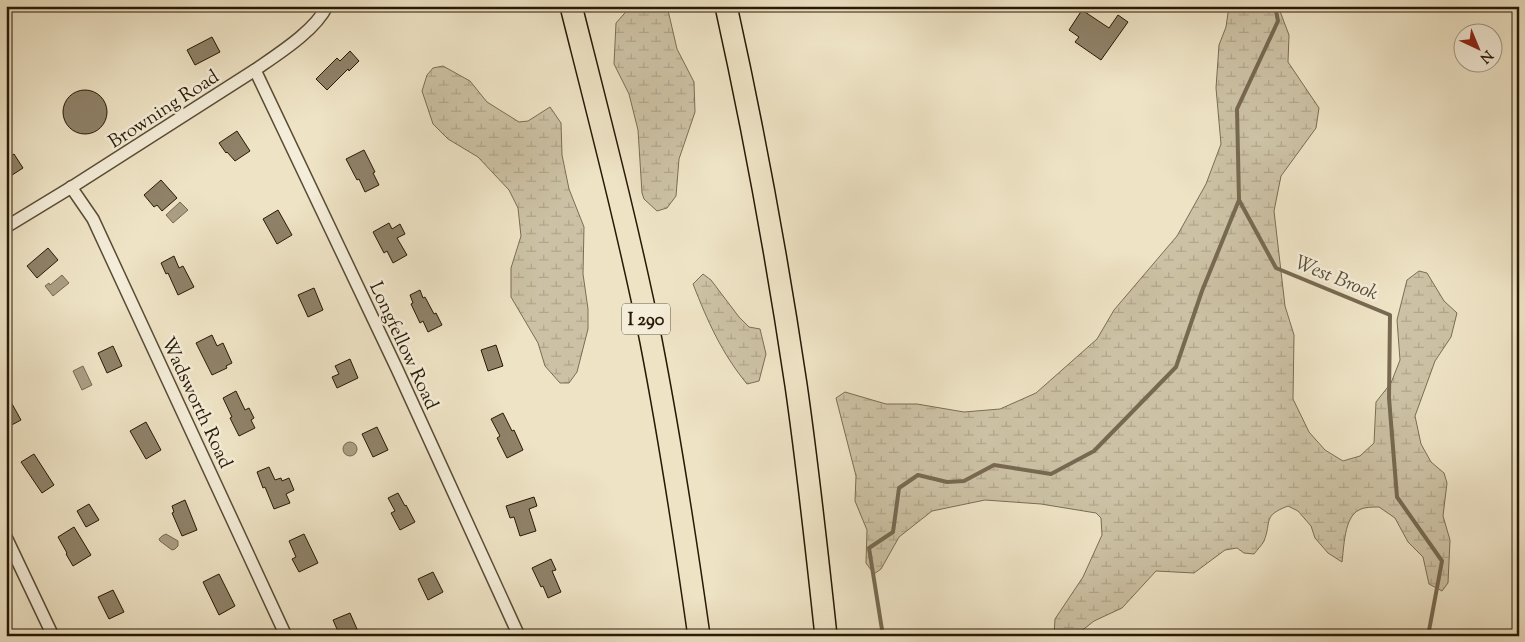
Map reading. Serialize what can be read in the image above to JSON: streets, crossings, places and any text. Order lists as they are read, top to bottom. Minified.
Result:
{"streets":{"highway":["I 290"],"street":["Browning Road","Longfellow Road","Wadsworth Road"]},"crossings":[["Browning Road","Longfellow Road"],["Browning Road","Wadsworth Road"]],"water":["West Brook"],"north":"bottom right"}
